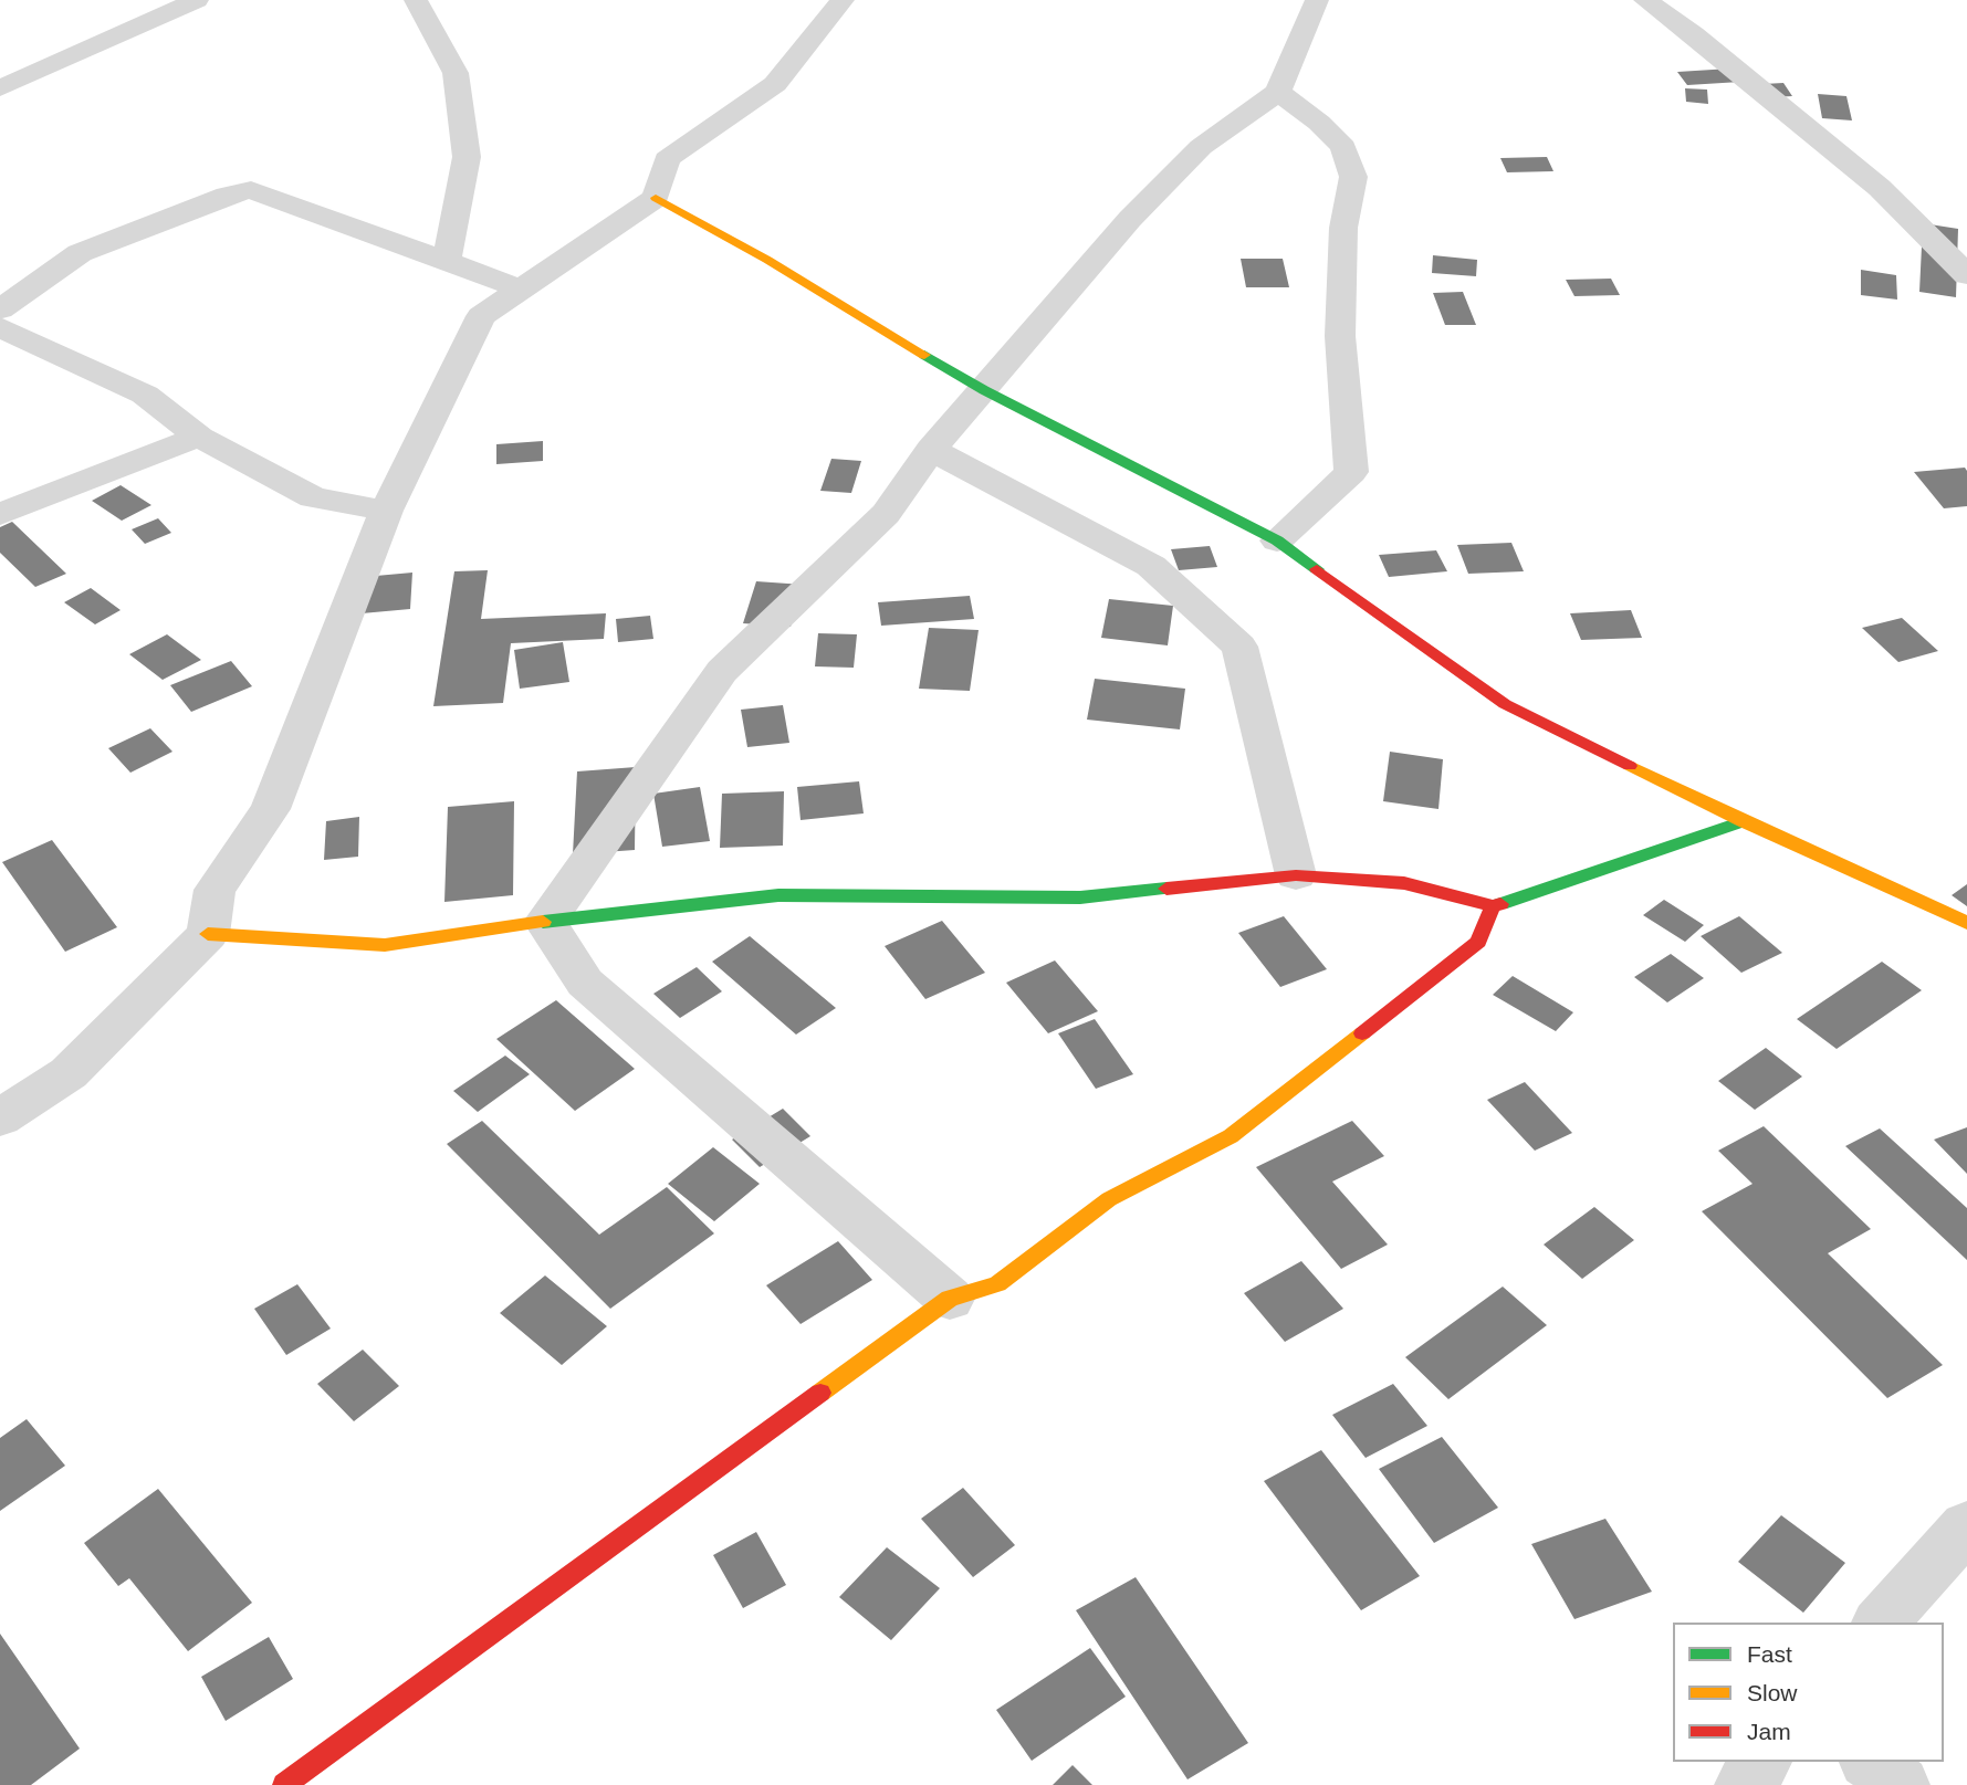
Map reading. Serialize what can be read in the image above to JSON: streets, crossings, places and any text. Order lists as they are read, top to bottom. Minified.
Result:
{"legend":["Fast","Slow","Jam"]}
